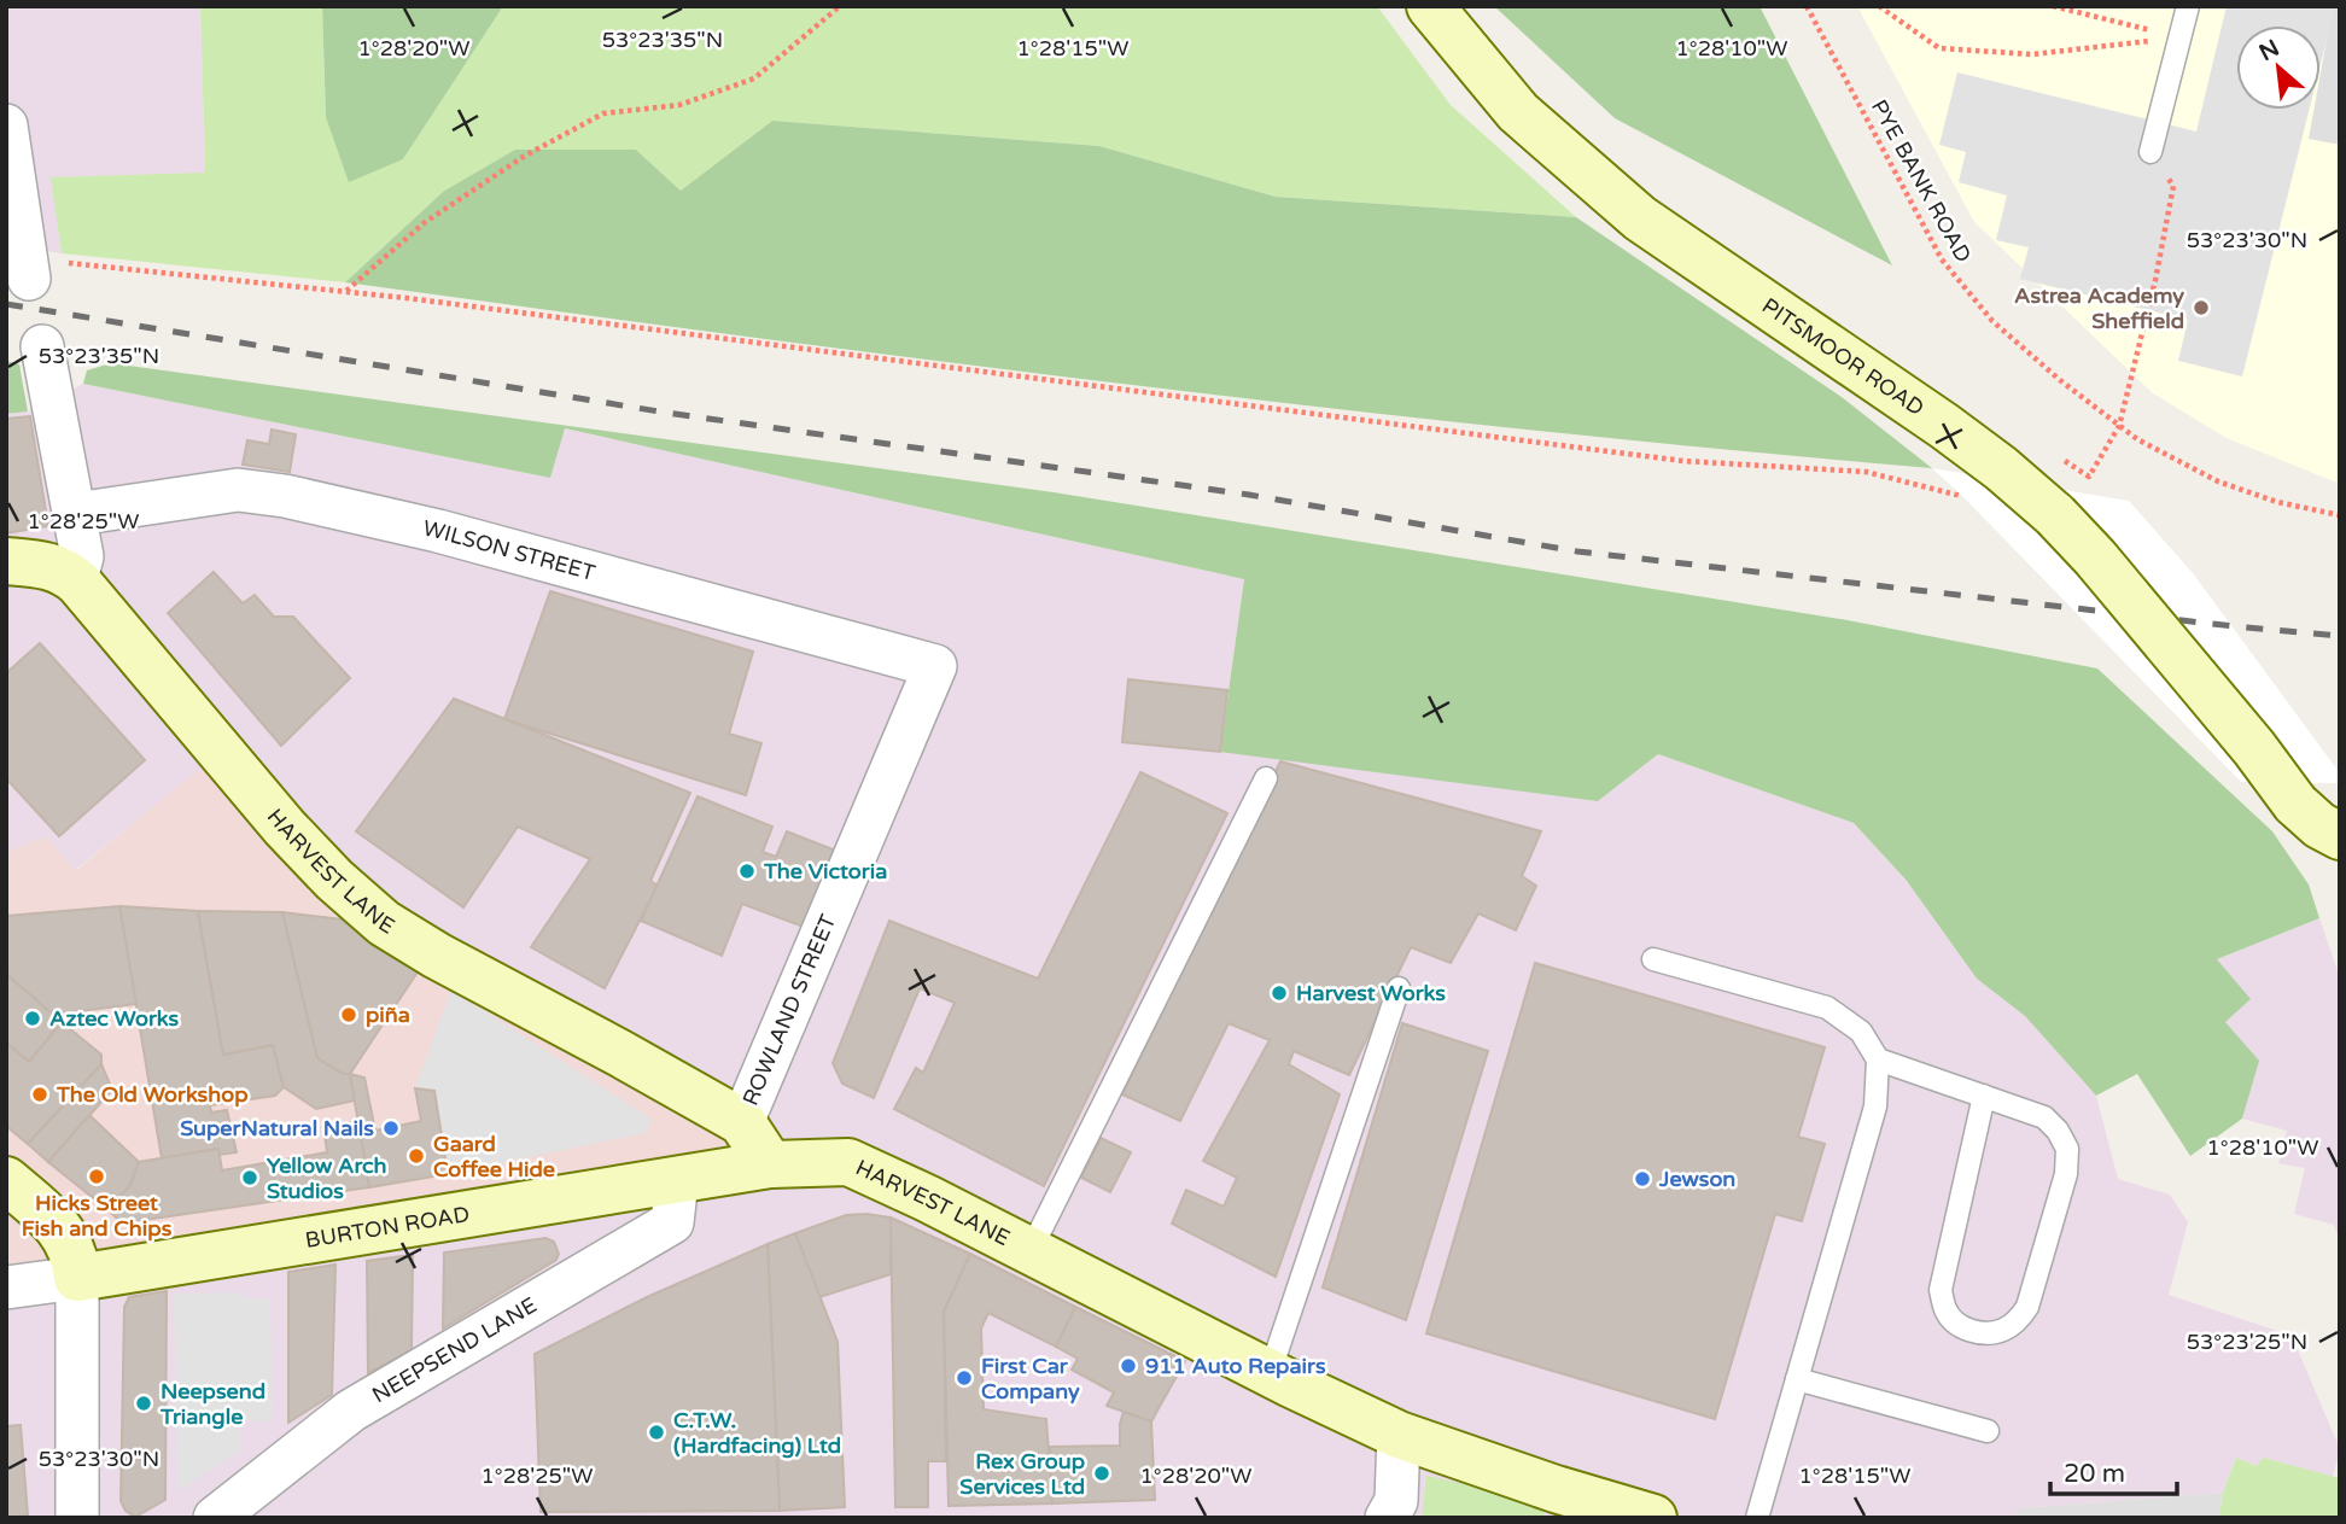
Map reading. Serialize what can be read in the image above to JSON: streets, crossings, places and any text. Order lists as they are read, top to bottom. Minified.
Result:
{"streets":{"main road":["PITSMOOR ROAD","HARVEST LANE","BURTON ROAD"],"street":["WILSON STREET","ROWLAND STREET","NEEPSEND LANE"],"path":["PYE BANK ROAD"]},"crossings":[["WILSON STREET","ROWLAND STREET"],["HARVEST LANE","ROWLAND STREET"],["HARVEST LANE","BURTON ROAD"],["BURTON ROAD","NEEPSEND LANE"]],"places":["Astrea Academy Sheffield","The Victoria","Harvest Works","piña","Aztec Works","The Old Workshop","SuperNatural Nails","Gaard Coffee Hide","Hicks Street Fish and Chips","Yellow Arch Studios","Jewson","911 Auto Repairs","First Car Company","Neepsend Triangle","C.T.W. (Hardfacing) Ltd","Rex Group Services Ltd"],"scale_bar":"20 m","north":"top left","coordinates":["53°23'35\"N","1°28'20\"W","1°28'15\"W","1°28'10\"W","53°23'30\"N","1°28'25\"W","53°23'25\"N"]}
